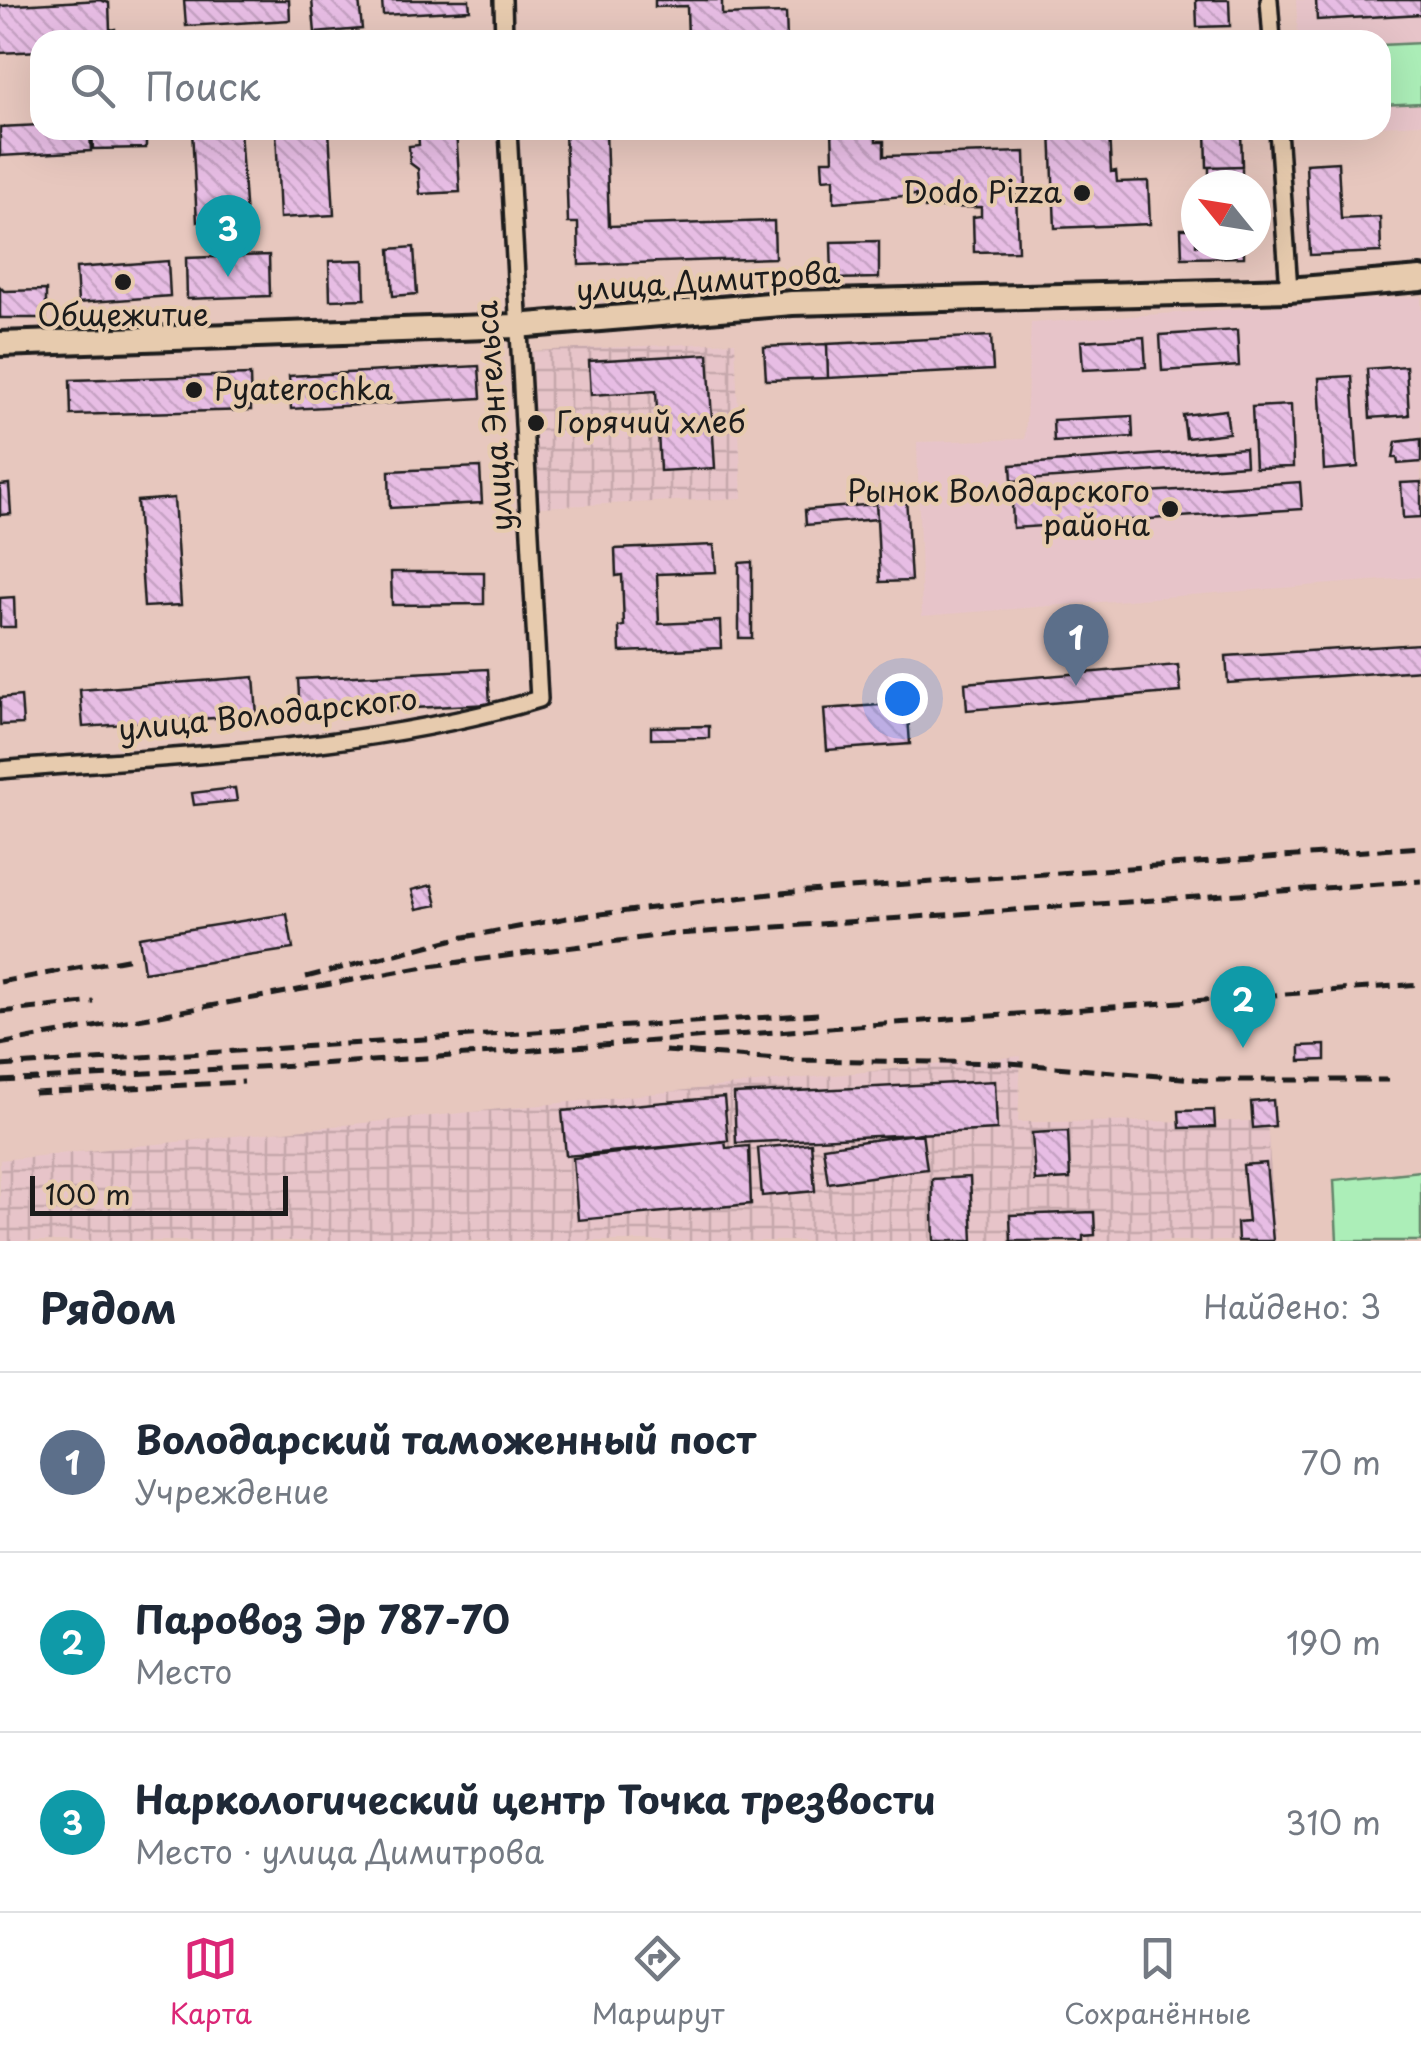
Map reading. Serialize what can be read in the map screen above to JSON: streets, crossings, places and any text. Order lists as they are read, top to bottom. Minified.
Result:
{"streets":{"main road":["улица Димитрова"],"street":["улица Энгельса","улица Володарского"]},"crossings":[["улица Димитрова","улица Энгельса"],["улица Энгельса","улица Володарского"]],"places":["Dodo Pizza","Общежитие","Pyaterochka","Горячий хлеб","Рынок Володарского района"],"scale_bar":"100 m","north":"top left","page":{"search":"Поиск","pins":["3","1","2"],"scale":"100 m","heading":["Рядом","Найдено: 3"],"list":[{"mark":"1","name":"Володарский таможенный пост","note":"Учреждение","value":"70 m"},{"mark":"2","name":"Паровоз Эр 787-70","note":"Место","value":"190 m"},{"mark":"3","name":"Наркологический центр Точка трезвости","note":"Место · улица Димитрова","value":"310 m"}],"nav":["Карта","Маршрут","Сохранённые"]}}
